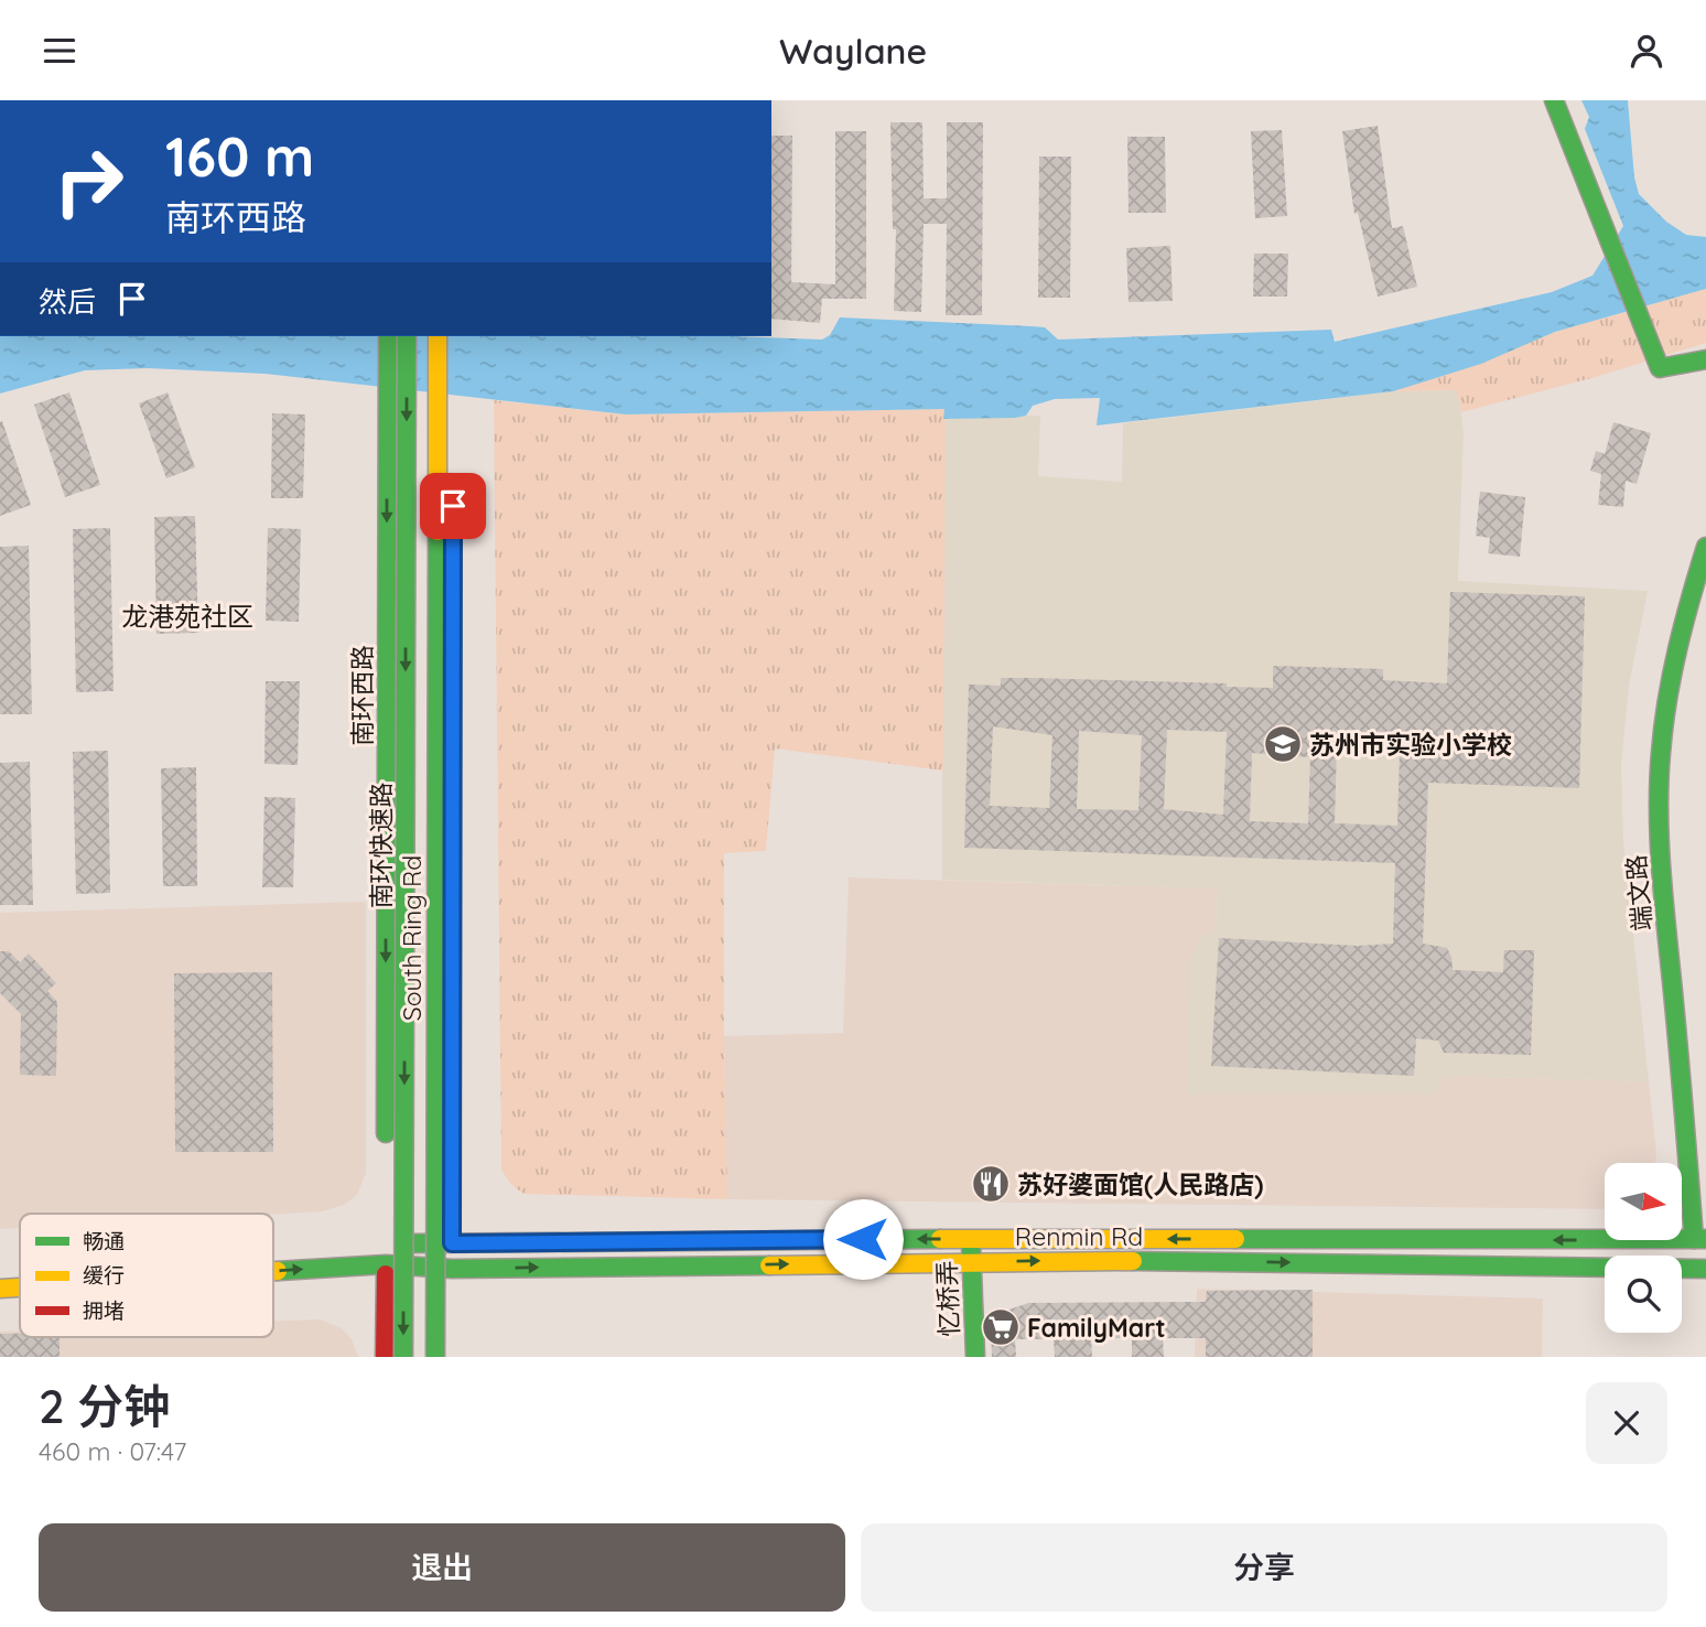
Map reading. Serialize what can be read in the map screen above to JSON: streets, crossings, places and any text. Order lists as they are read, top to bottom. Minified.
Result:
{"streets":{"main road":["南环西路","南环快速路","端文路","South Ring Rd","Renmin Rd","忆桥弄"]},"crossings":[["端文路","Renmin Rd"],["Renmin Rd","忆桥弄"]],"districts":["龙港苑社区"],"places":{"school or university":["苏州市实验小学校"],"restaurant":["苏好婆面馆(人民路店)"],"supermarket":["FamilyMart"]},"legend":["畅通","缓行","拥堵"],"north":"right","page":{"header":"Waylane","turn":["160 m","南环西路"],"then":"然后","heading":["2 分钟","460 m · 07:47"],"buttons":["退出","分享"]}}
